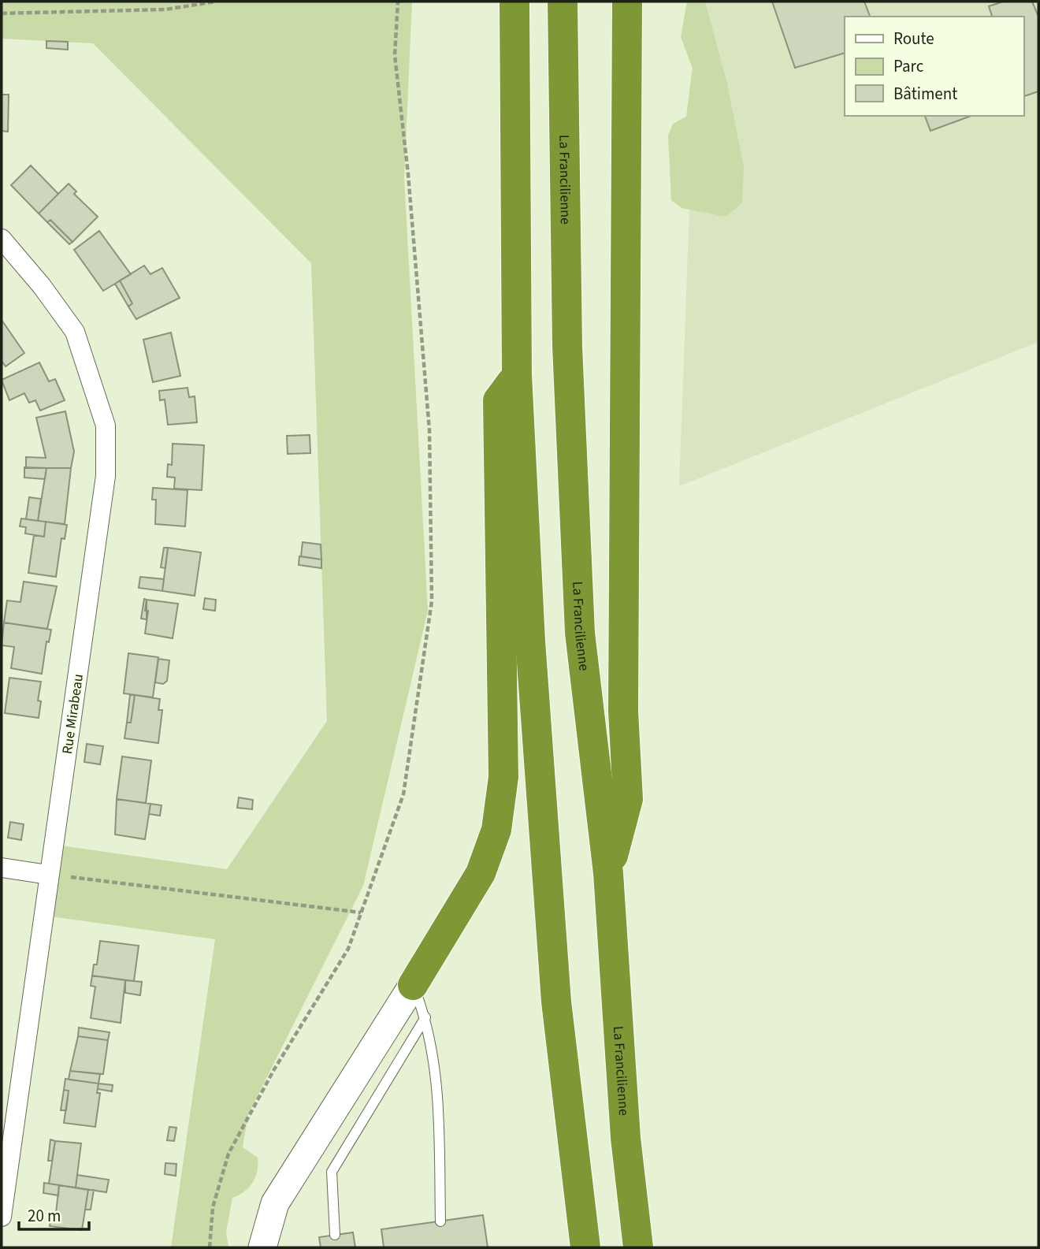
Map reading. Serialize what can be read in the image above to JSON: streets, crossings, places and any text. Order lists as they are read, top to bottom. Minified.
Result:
{"streets":{"highway":["La Francilienne"],"street":["Rue Mirabeau"]},"legend":["Route","Parc","Bâtiment"],"scale_bar":"20 m"}
